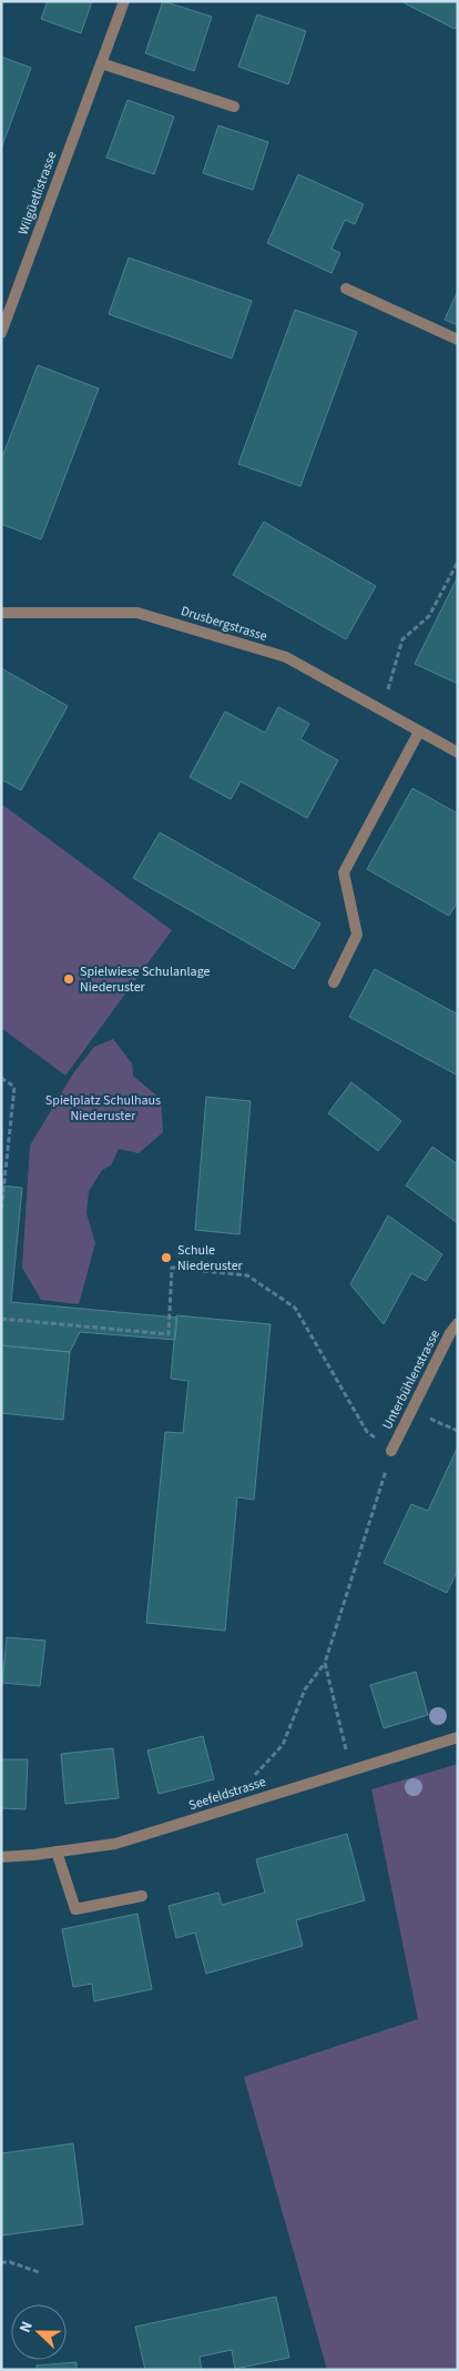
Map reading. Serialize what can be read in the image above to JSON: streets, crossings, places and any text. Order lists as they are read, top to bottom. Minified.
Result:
{"streets":{"street":["Wilgüetlistrasse","Drusbergstrasse","Unterbühlenstrasse","Seefeldstrasse"]},"parks":["Spielplatz Schulhaus Niederuster"],"places":["Spielwiese Schulanlage Niederuster","Schule Niederuster"],"north":"left"}
